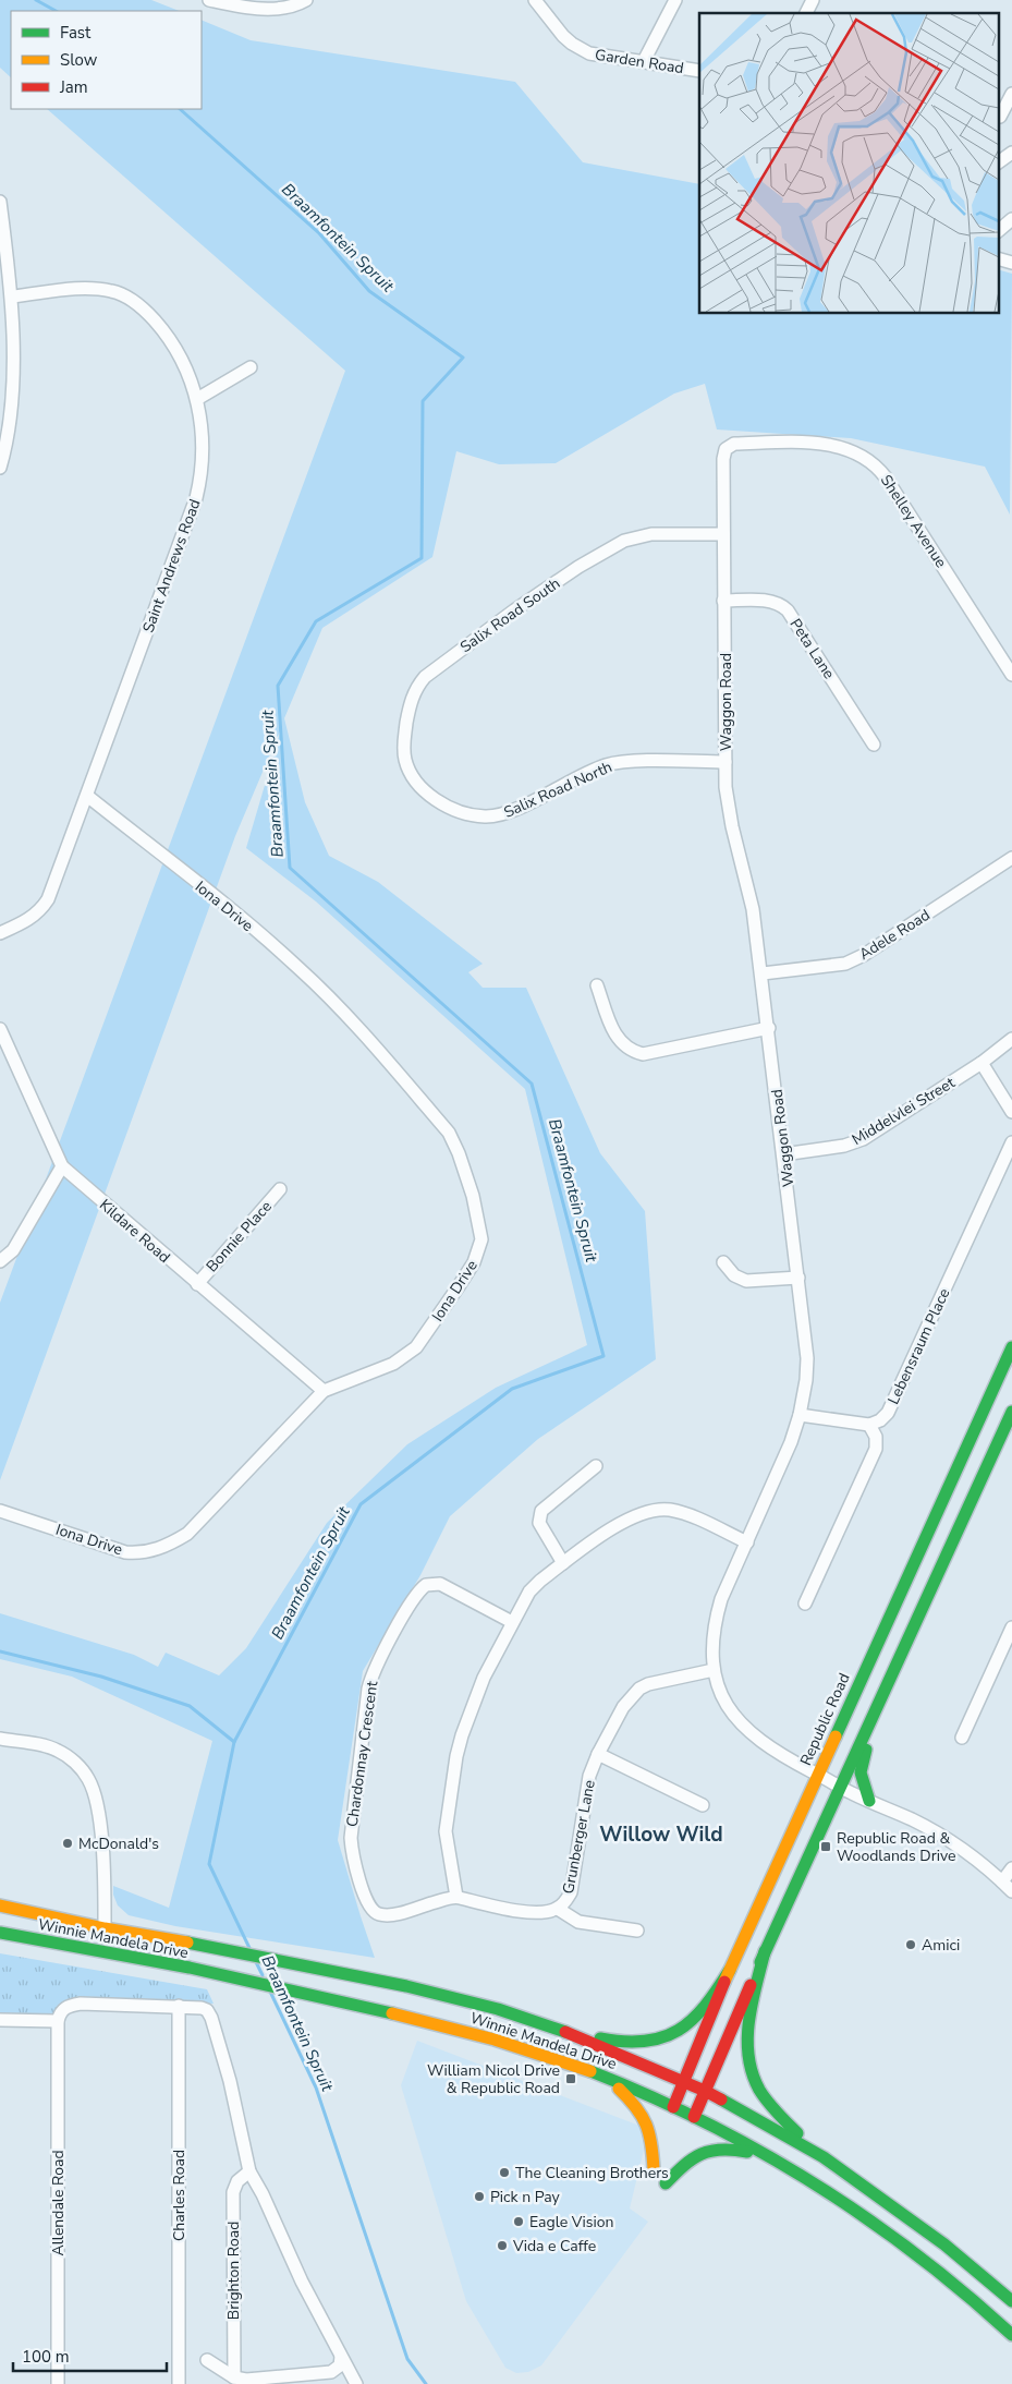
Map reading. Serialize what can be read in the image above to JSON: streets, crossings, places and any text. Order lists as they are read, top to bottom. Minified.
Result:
{"streets":{"main road":["Republic Road","Winnie Mandela Drive"],"street":["Garden Road","Shelley Avenue","Saint Andrews Road","Salix Road South","Peta Lane","Waggon Road","Salix Road North","Iona Drive","Adele Road","Middelvlei Street","Kildare Road","Bonnie Place","Lebensraum Place","Chardonnay Crescent","Grunberger Lane","Charles Road","Allendale Road","Brighton Road"]},"crossings":[["Shelley Avenue","Waggon Road"],["Saint Andrews Road","Iona Drive"],["Salix Road South","Waggon Road"],["Salix Road South","Salix Road North"],["Peta Lane","Waggon Road"],["Waggon Road","Salix Road North"],["Waggon Road","Adele Road"],["Waggon Road","Middelvlei Street"],["Waggon Road","Republic Road"],["Waggon Road","Grunberger Lane"],["Iona Drive","Kildare Road"],["Kildare Road","Bonnie Place"],["Republic Road","Winnie Mandela Drive"]],"districts":["Willow Wild"],"water":["Braamfontein Spruit"],"places":{"other":["McDonald's","Amici","The Cleaning Brothers","Pick n Pay","Eagle Vision","Vida e Caffe"],"transit":["Republic Road & Woodlands Drive","William Nicol Drive & Republic Road"]},"legend":["Fast","Slow","Jam"],"scale_bar":"100 m"}
